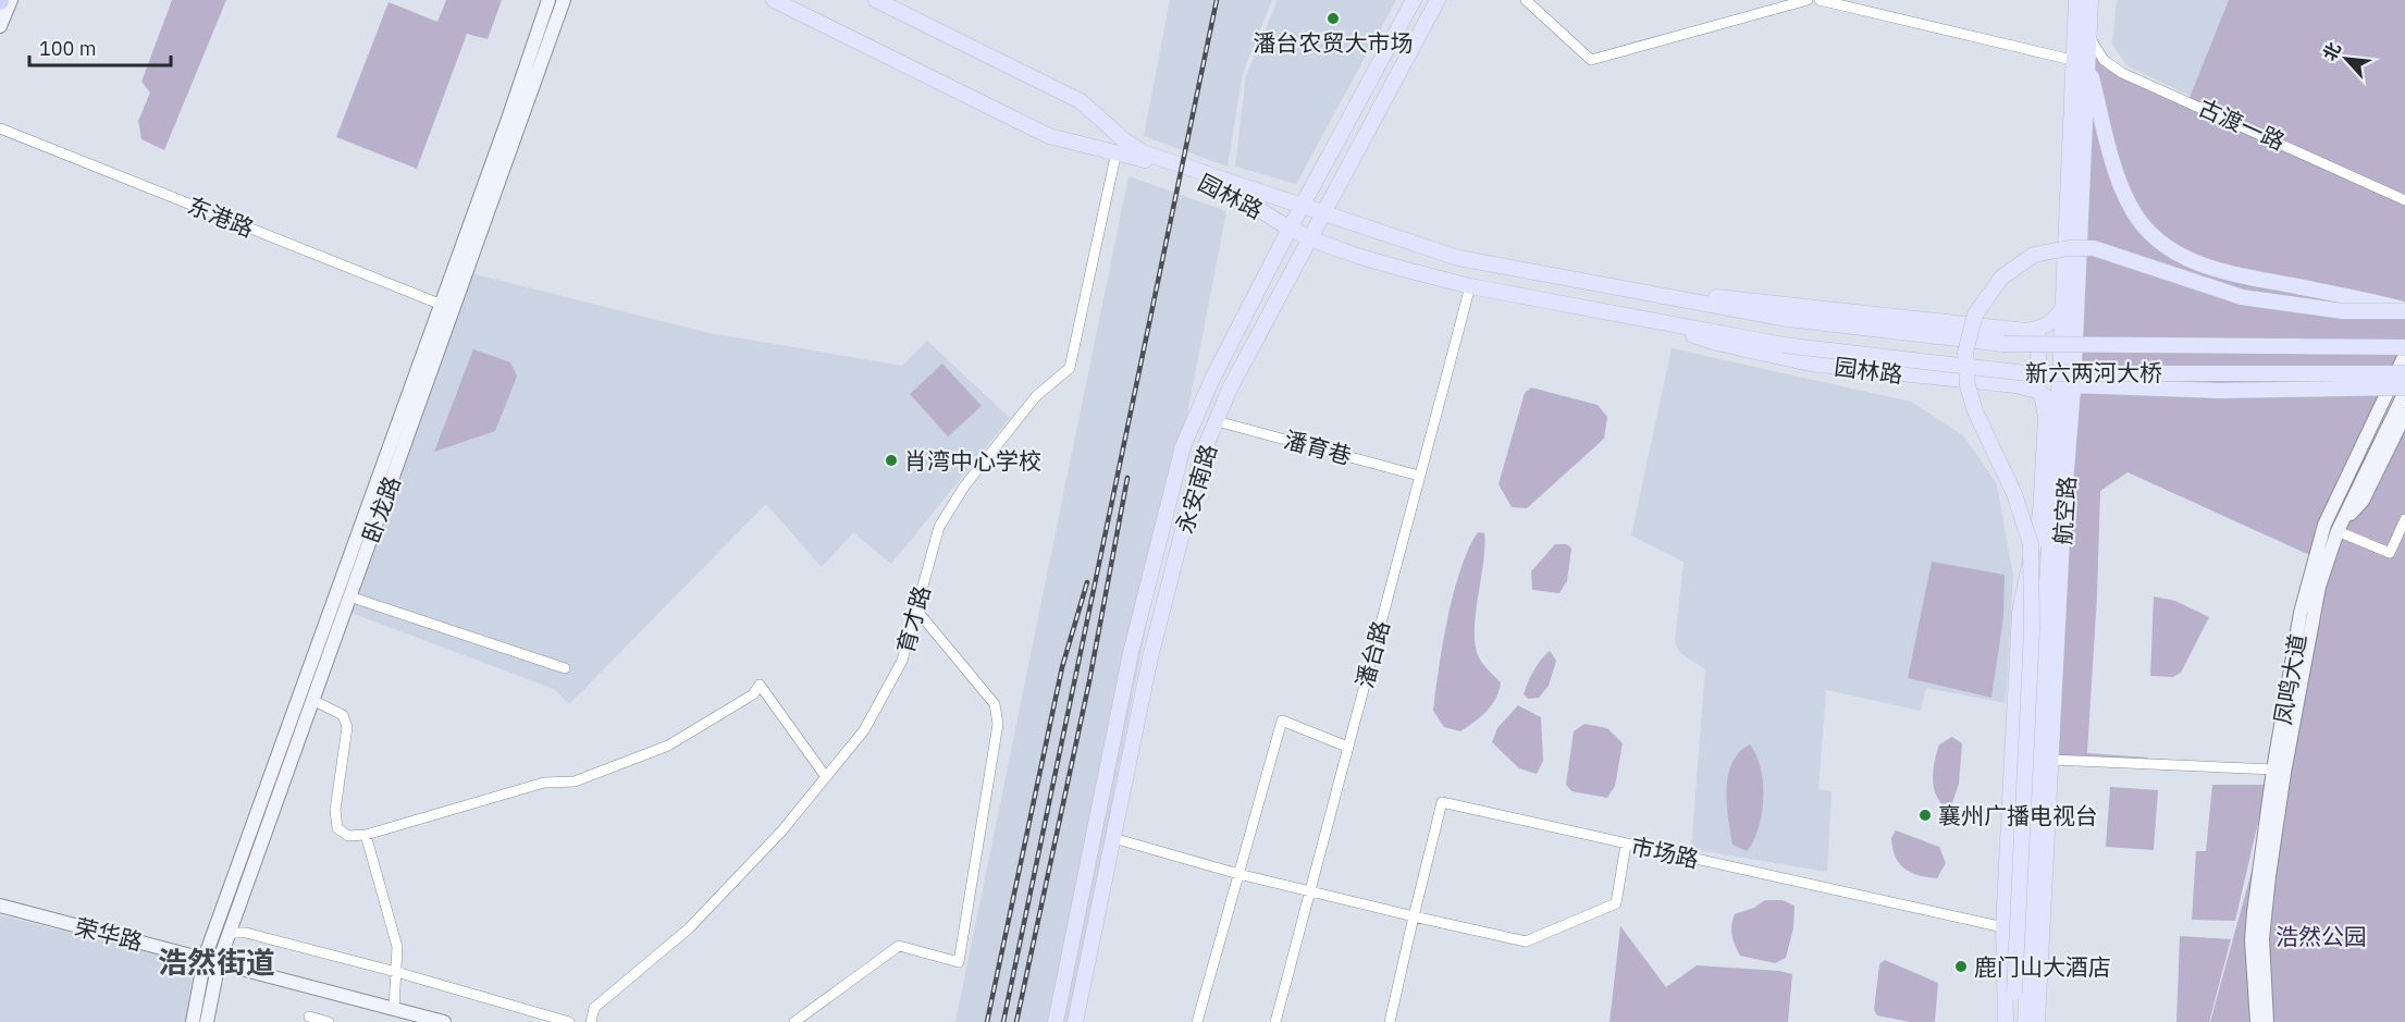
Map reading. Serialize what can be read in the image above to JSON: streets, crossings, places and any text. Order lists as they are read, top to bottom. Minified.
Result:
{"streets":{"main road":["园林路","新六两河大桥","永安南路","卧龙路","航空路","凤鸣大道","荣华路"],"street":["古渡一路","东港路","潘育巷","育才路","潘台路","市场路"]},"crossings":[["古渡一路","航空路"],["园林路","新六两河大桥"],["园林路","永安南路"],["园林路","航空路"],["园林路","育才路"],["园林路","潘台路"],["东港路","卧龙路"],["潘育巷","永安南路"],["潘育巷","潘台路"],["卧龙路","荣华路"]],"districts":["浩然街道"],"parks":["浩然公园"],"places":["潘台农贸大市场","肖湾中心学校","襄州广播电视台","鹿门山大酒店"],"scale_bar":"100 m","north":"top left"}
